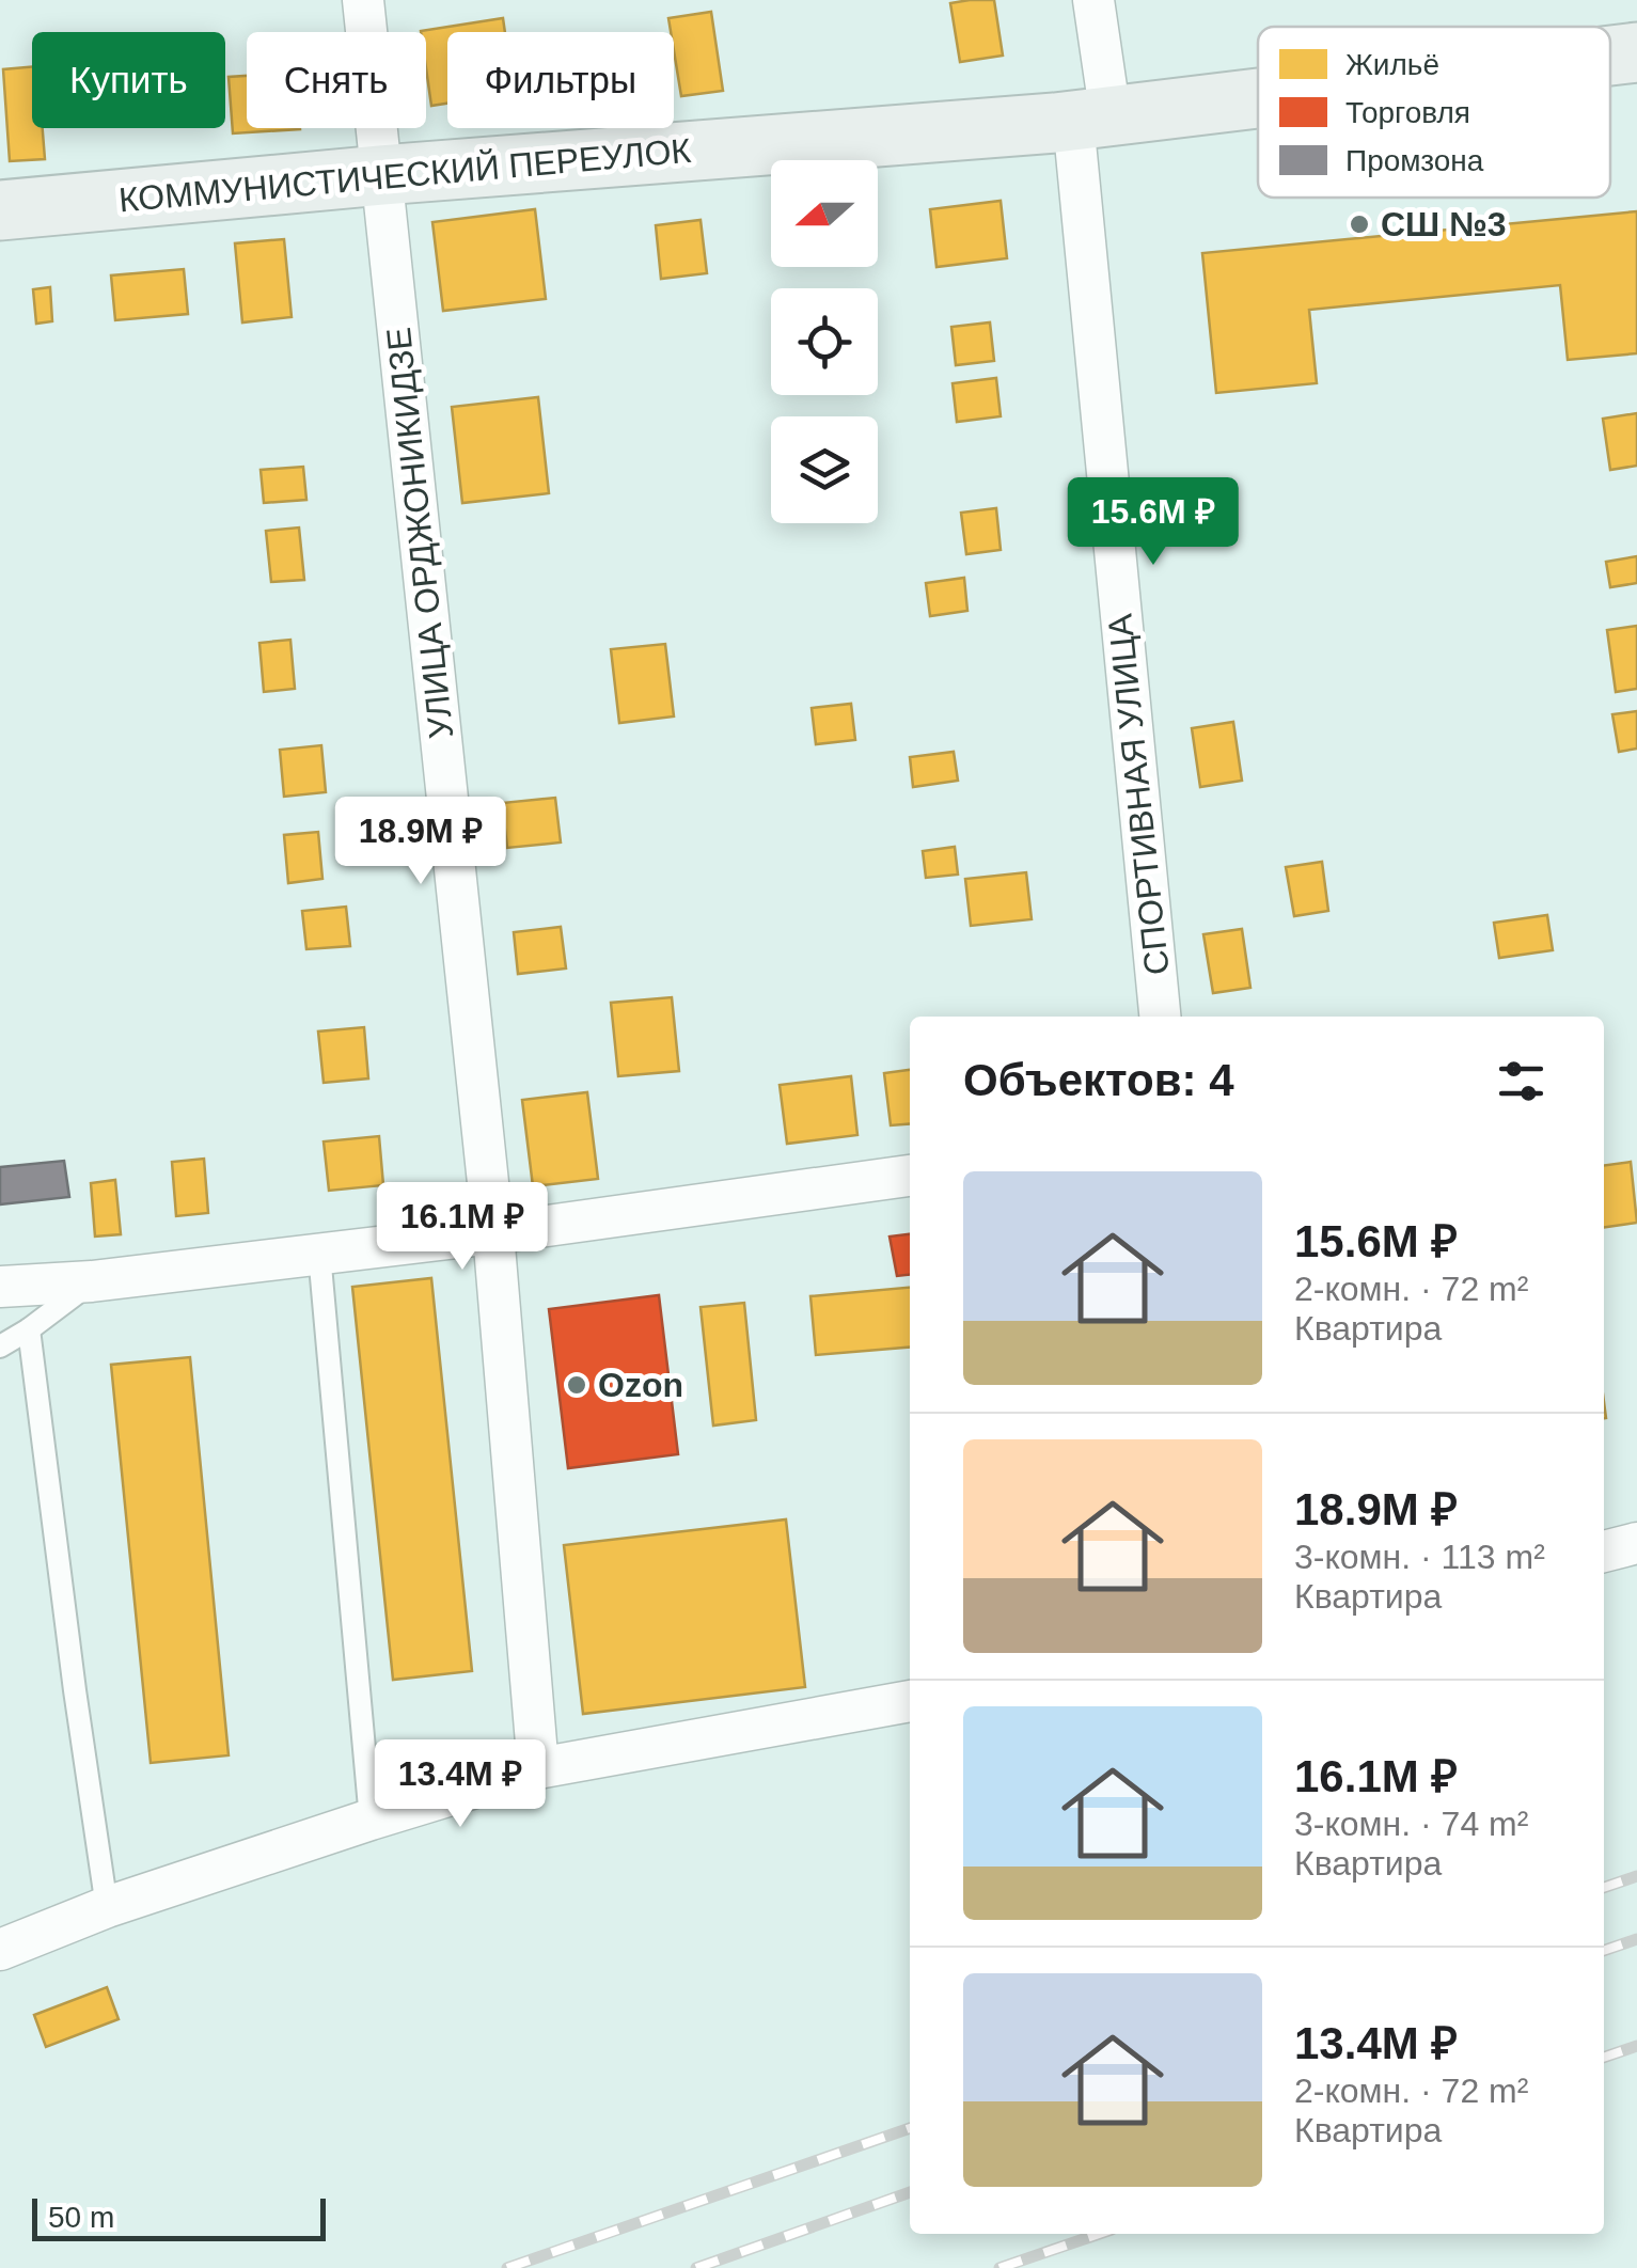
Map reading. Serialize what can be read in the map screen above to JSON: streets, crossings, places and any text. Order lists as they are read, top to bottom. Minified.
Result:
{"streets":{"street":["КОММУНИСТИЧЕСКИЙ ПЕРЕУЛОК","УЛИЦА ОРДЖОНИКИДЗЕ","СПОРТИВНАЯ УЛИЦА"]},"crossings":[["КОММУНИСТИЧЕСКИЙ ПЕРЕУЛОК","УЛИЦА ОРДЖОНИКИДЗЕ"],["КОММУНИСТИЧЕСКИЙ ПЕРЕУЛОК","СПОРТИВНАЯ УЛИЦА"]],"places":["СШ №3","Ozon"],"legend":["Жильё","Торговля","Промзона"],"scale_bar":"50 m","north":"left","page":{"chip":["Купить","Снять","Фильтры"],"price":["15.6M ₽","18.9M ₽","16.1M ₽","13.4M ₽"],"heading":"Объектов: 4","list":[{"name":"15.6M ₽","note":"2-комн. · 72 m² · Квартира"},{"name":"18.9M ₽","note":"3-комн. · 113 m² · Квартира"},{"name":"16.1M ₽","note":"3-комн. · 74 m² · Квартира"},{"name":"13.4M ₽","note":"2-комн. · 72 m² · Квартира"}],"scale":"50 m"}}
